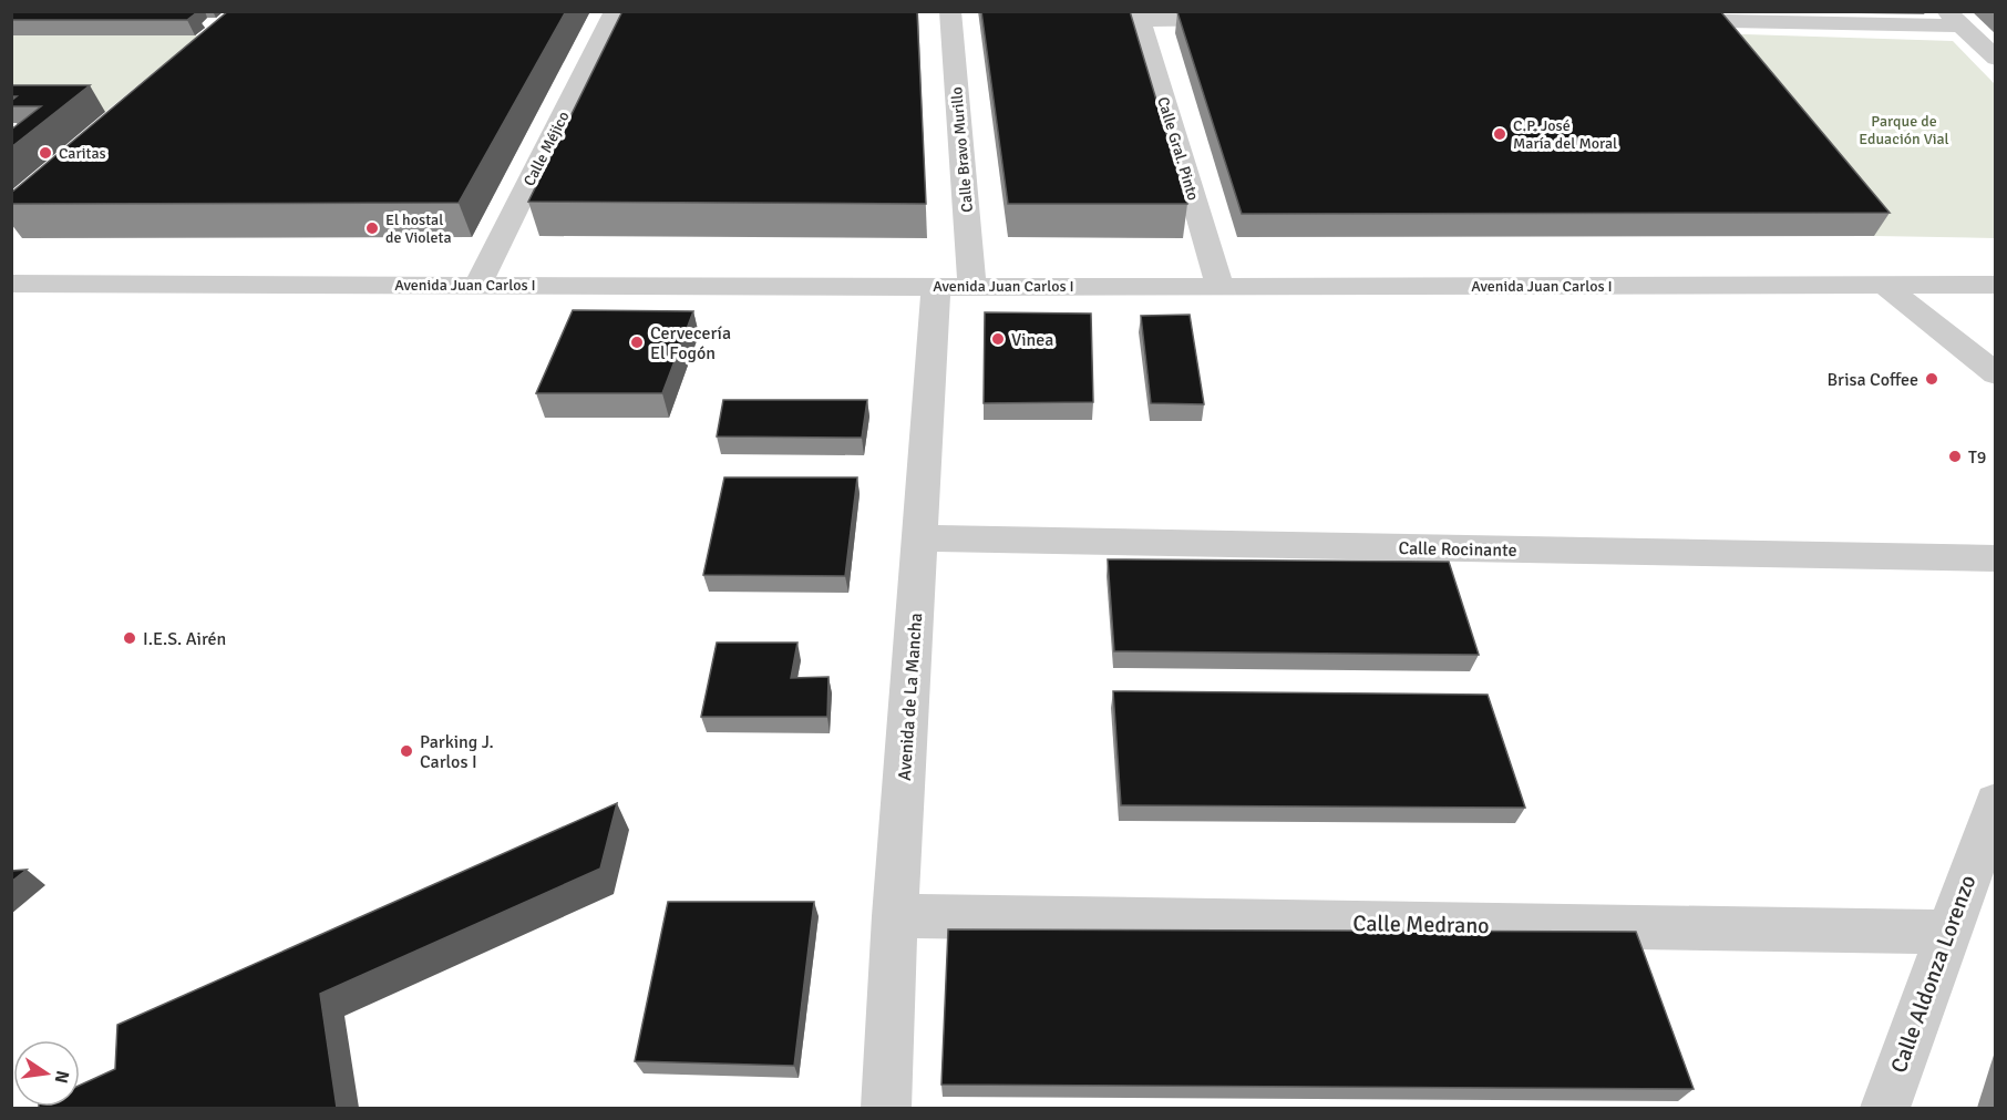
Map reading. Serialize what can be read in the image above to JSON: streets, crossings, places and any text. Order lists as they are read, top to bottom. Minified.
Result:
{"streets":{"street":["Calle Méjico","Calle Gral. Pinto","Calle Bravo Murillo","Avenida Juan Carlos I","Calle Rocinante","Avenida de La Mancha","Calle Medrano","Calle Aldonza Lorenzo"]},"crossings":[["Calle Méjico","Avenida Juan Carlos I"],["Calle Gral. Pinto","Avenida Juan Carlos I"],["Calle Bravo Murillo","Avenida Juan Carlos I"],["Calle Bravo Murillo","Avenida de La Mancha"],["Avenida Juan Carlos I","Avenida de La Mancha"],["Calle Rocinante","Avenida de La Mancha"],["Avenida de La Mancha","Calle Medrano"],["Calle Medrano","Calle Aldonza Lorenzo"]],"parks":["Parque de Eduación Vial"],"places":["C.P. José María del Moral","Caritas","El hostal de Violeta","Vinea","Cervecería El Fogón","Brisa Coffee","T9","I.E.S. Airén","Parking J. Carlos I"],"north":"right"}
